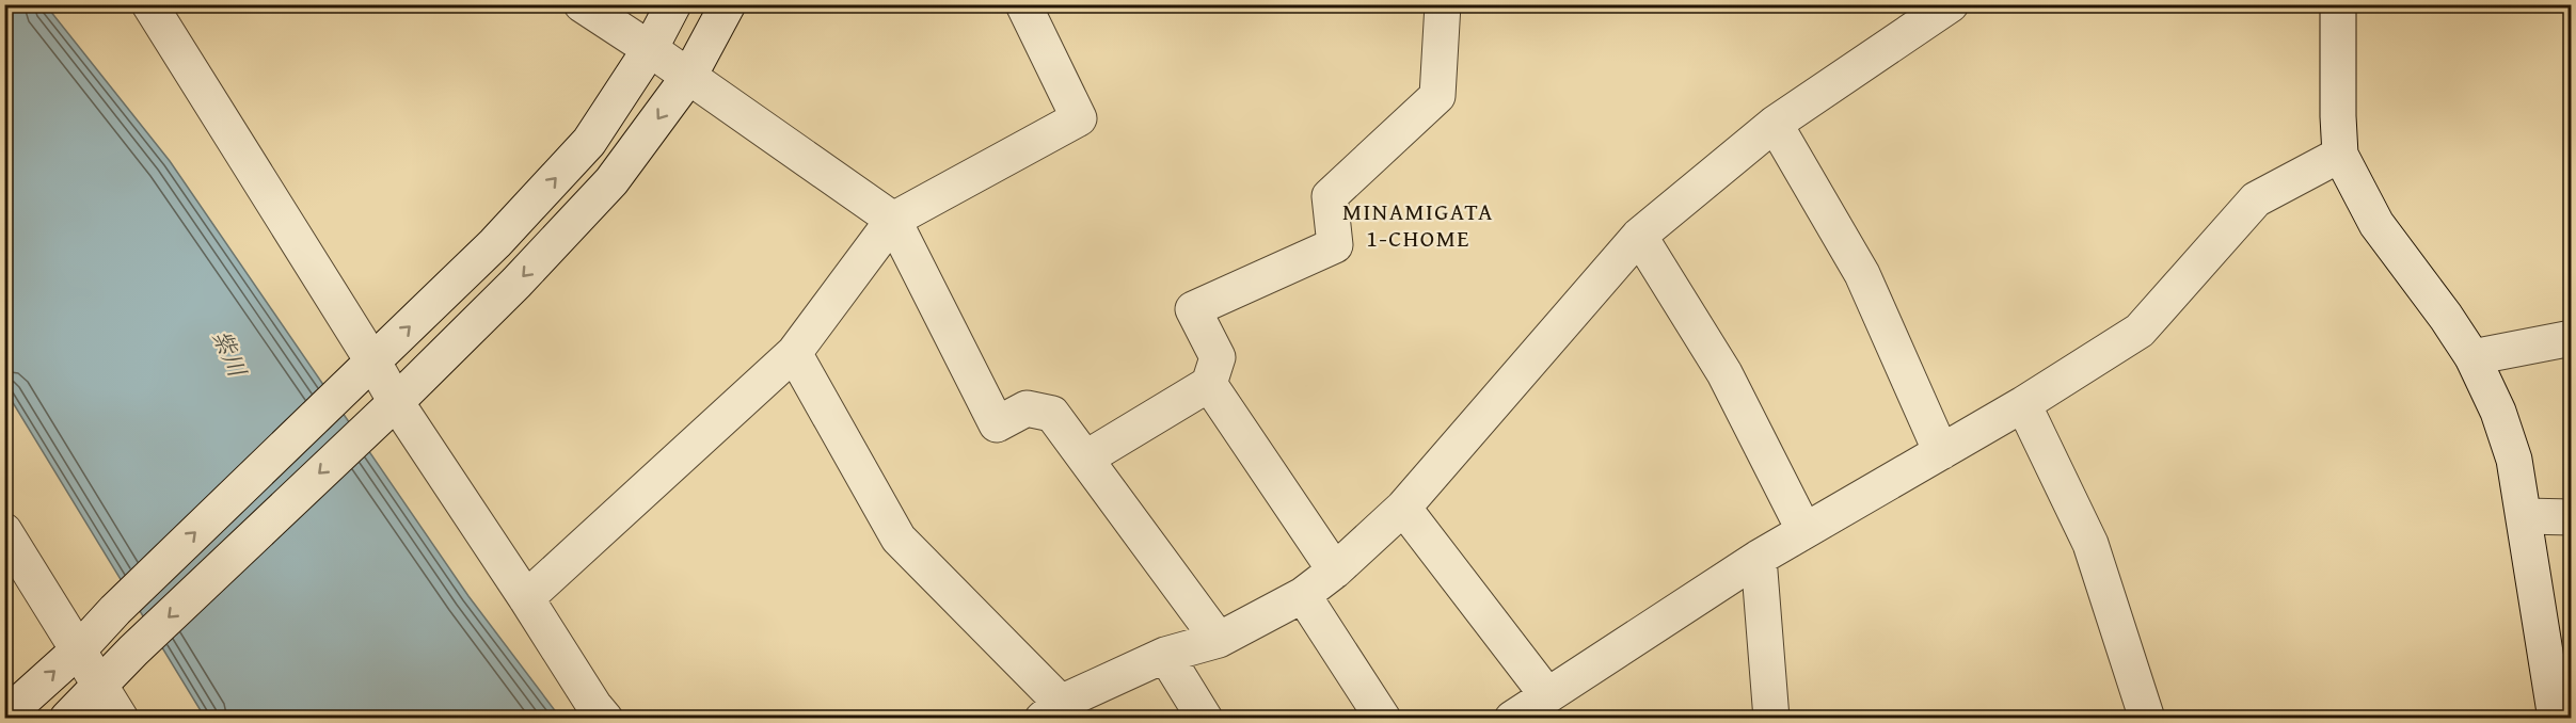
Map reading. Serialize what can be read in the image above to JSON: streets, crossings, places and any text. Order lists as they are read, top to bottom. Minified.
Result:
{"districts":["MINAMIGATA 1-CHOME"],"water":["紫川"]}
